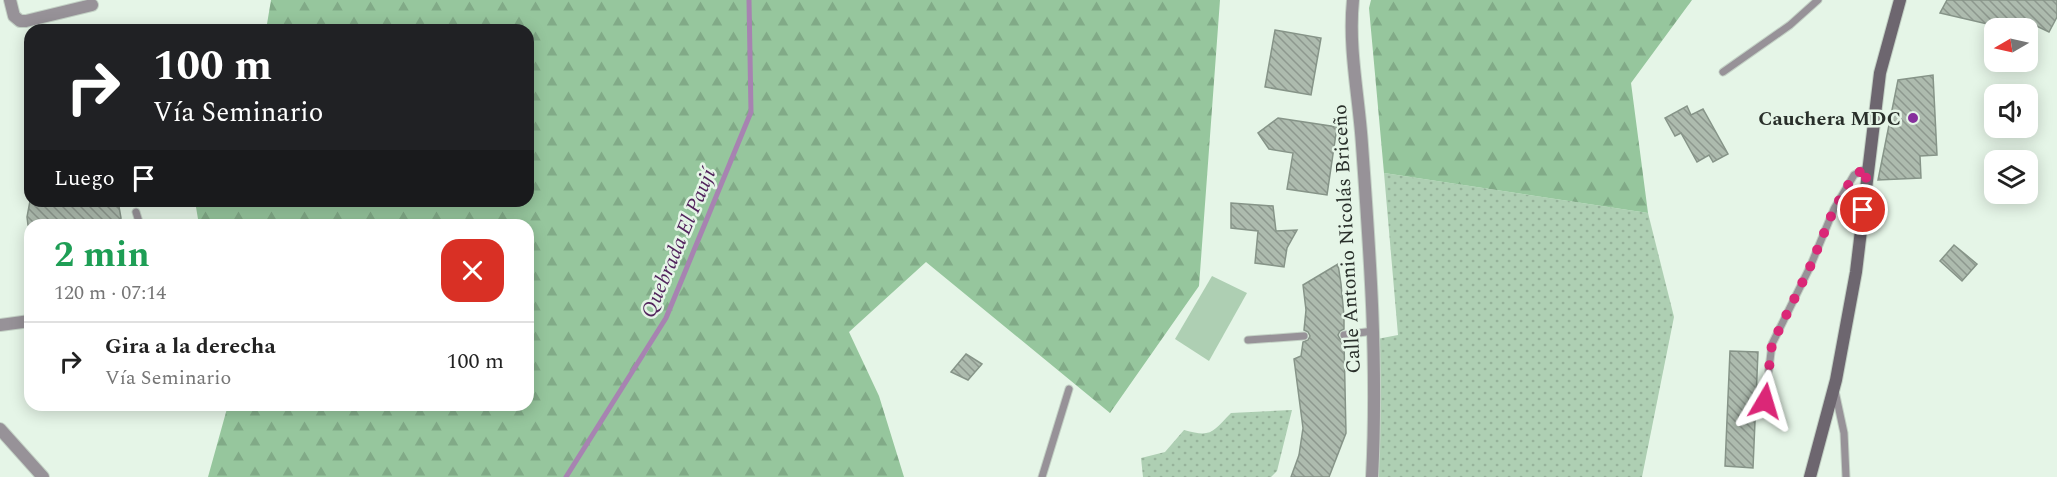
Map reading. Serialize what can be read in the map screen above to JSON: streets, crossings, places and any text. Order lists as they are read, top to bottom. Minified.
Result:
{"streets":{"street":["Calle Antonio Nicolás Briceño"]},"water":["Quebrada El Paují"],"places":["Cauchera MDC"],"north":"left","page":{"turn":["100 m","Vía Seminario"],"then":"Luego","heading":["2 min","120 m · 07:14"],"list":[{"name":"Gira a la derecha","note":"Vía Seminario","value":"100 m"}]}}
